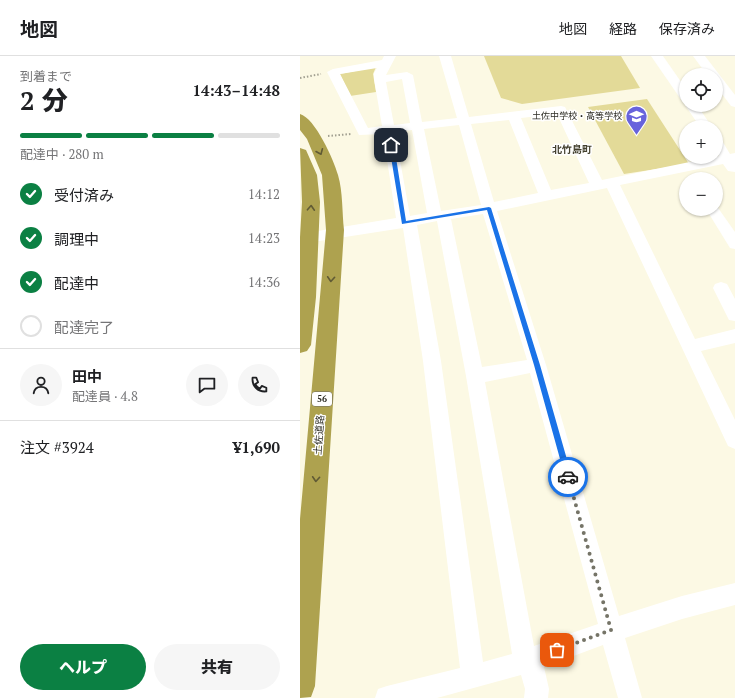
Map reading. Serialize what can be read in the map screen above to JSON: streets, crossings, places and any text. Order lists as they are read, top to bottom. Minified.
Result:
{"streets":{"highway":["56","土佐道路"]},"districts":["北竹島町"],"places":{"school or university":["土佐中学校・高等学校"]},"page":{"header":"地図","nav":["地図","経路","保存済み"],"heading":["2 分","到着まで","14:43–14:48"],"panel":["田中","配達員 · 4.8","注文 #3924","¥1,690"],"map_buttons":["+","−"],"bar":"配達中 · 280 m","list":[["受付済み","14:12"],["調理中","14:23"],["配達中","14:36"],"配達完了"],"buttons":["ヘルプ","共有"]}}
